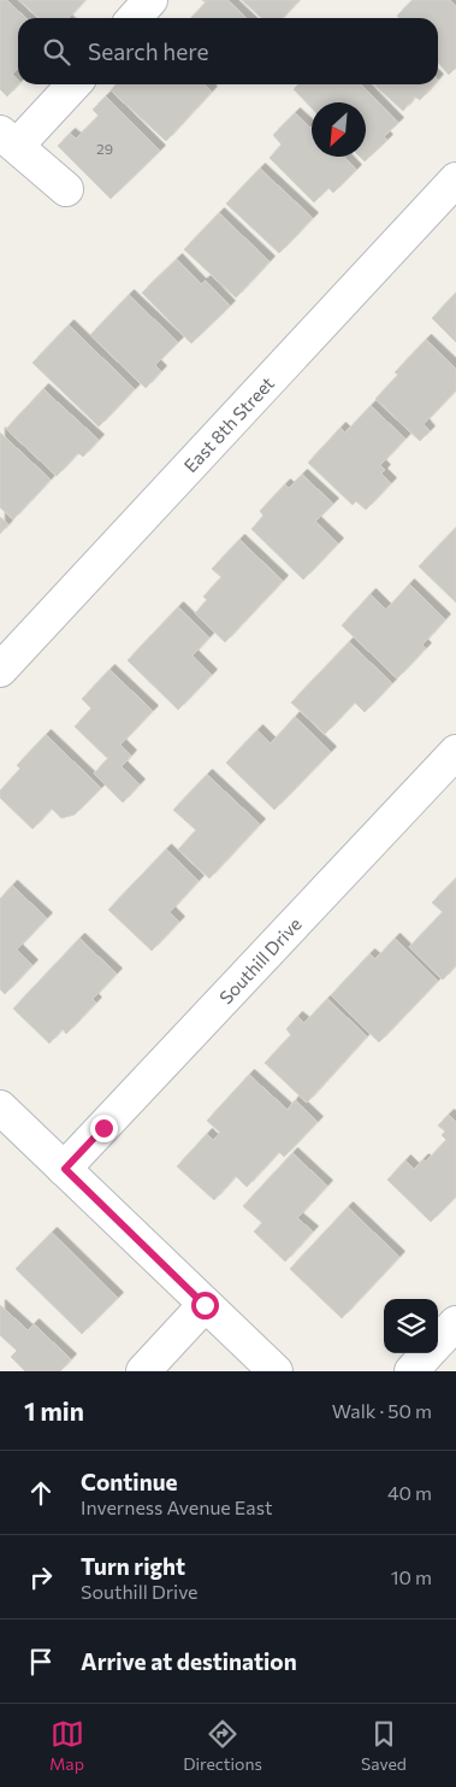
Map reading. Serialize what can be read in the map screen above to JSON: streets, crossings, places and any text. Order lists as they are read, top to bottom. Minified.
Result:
{"streets":{"street":["East 8th Street","Southill Drive"]},"house_numbers":["29"],"north":"bottom left","page":{"search":"Search here","heading":["1 min","Walk · 50 m"],"list":[["Continue","Inverness Avenue East","40 m"],["Turn right","Southill Drive","10 m"],"Arrive at destination"],"nav":["Map","Directions","Saved"]}}
